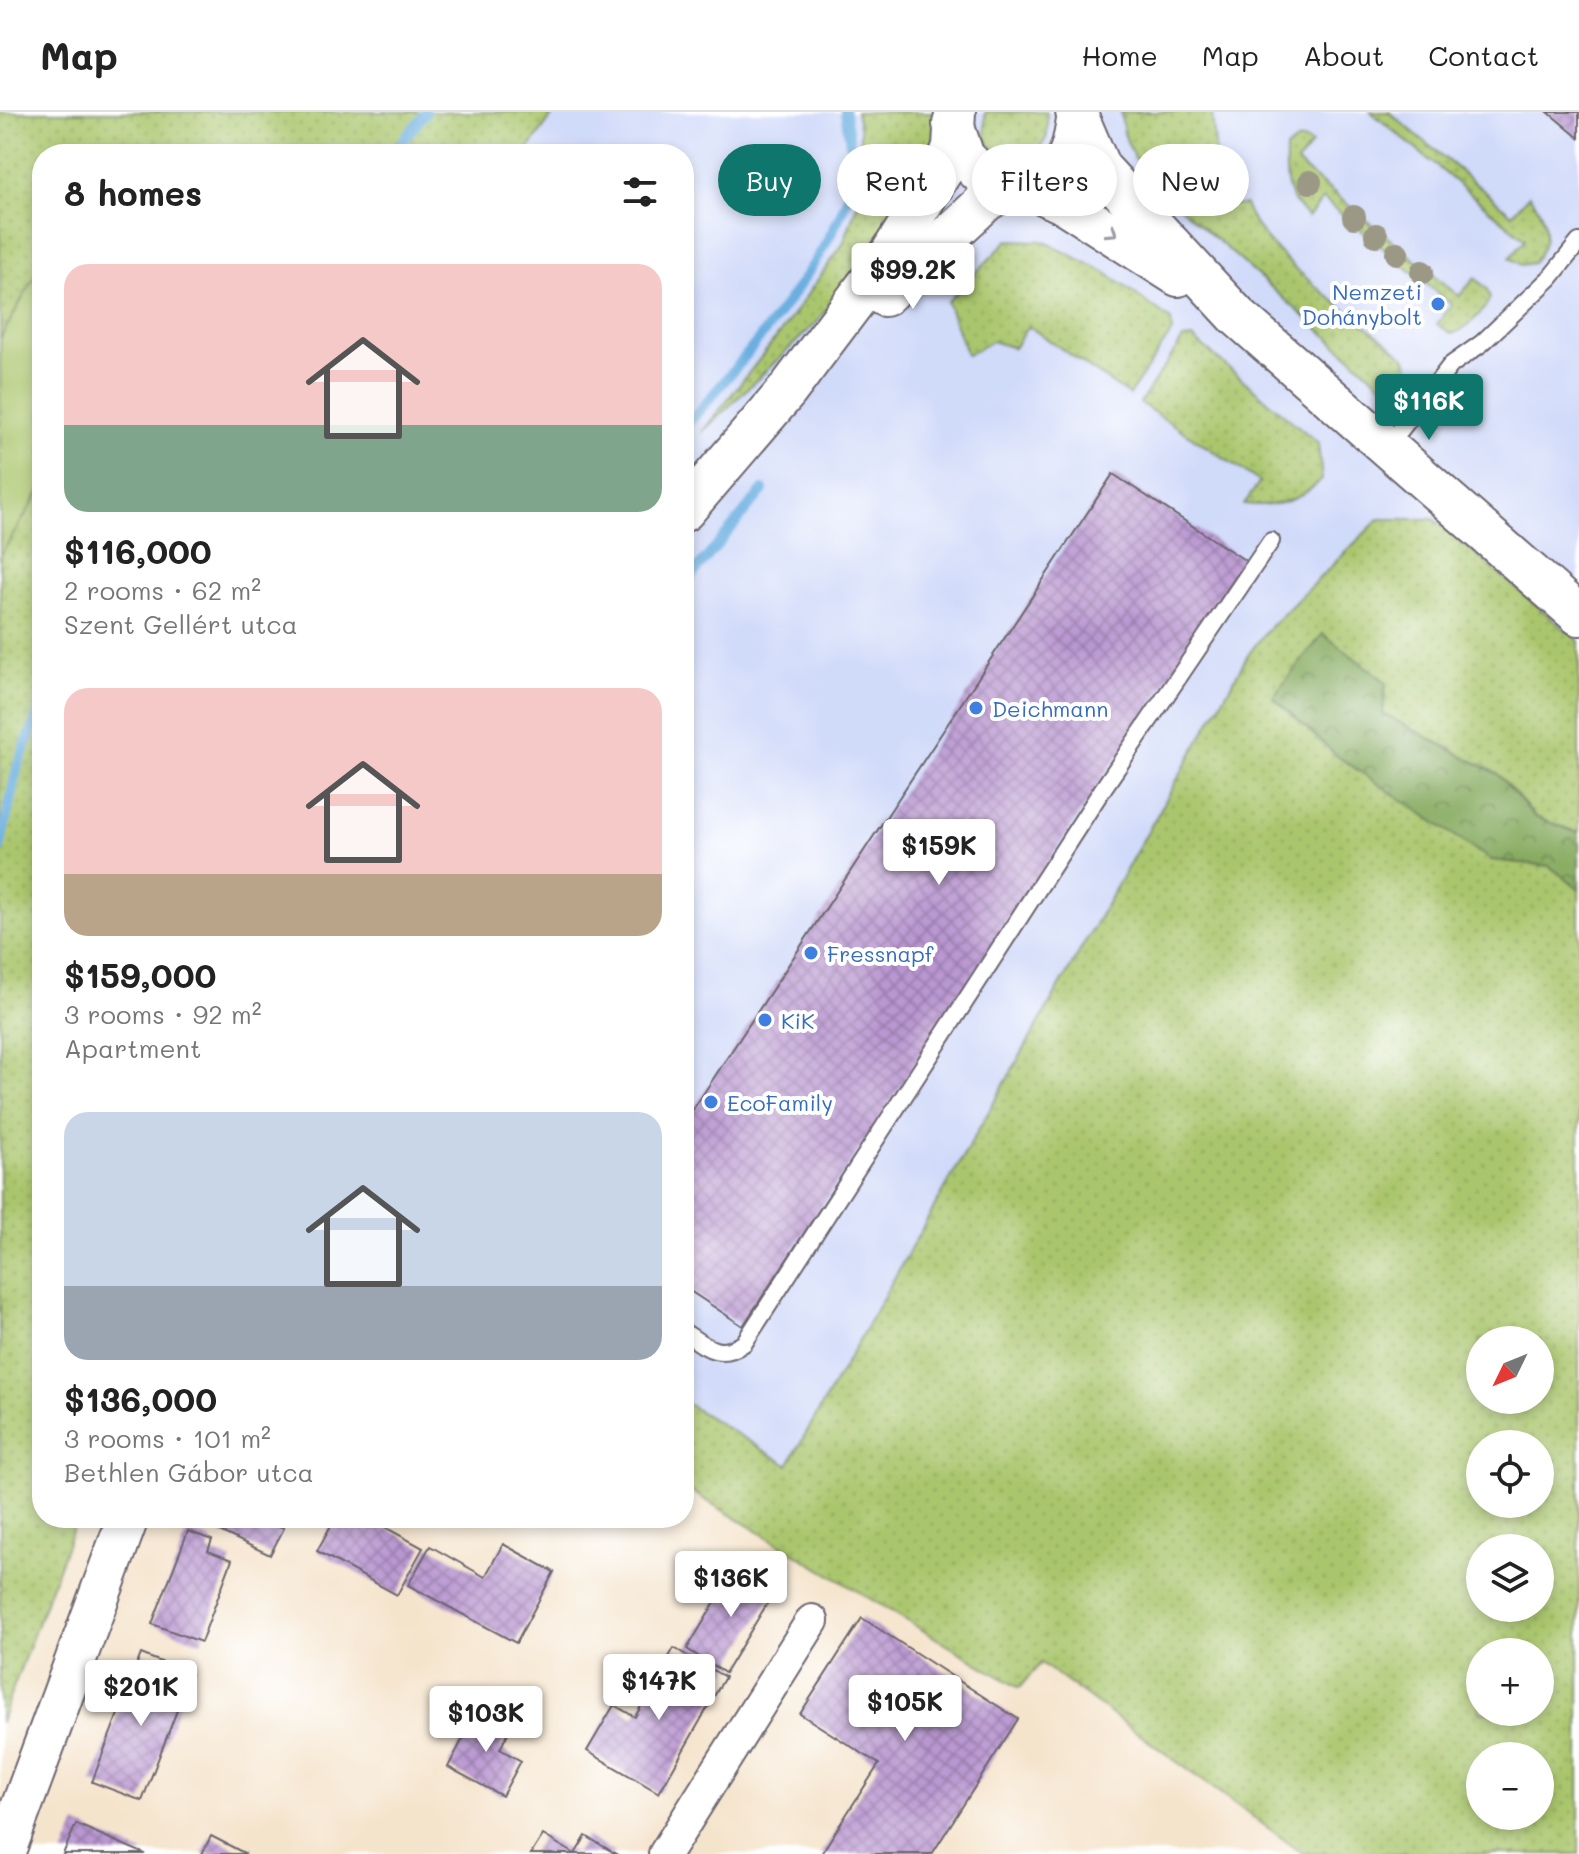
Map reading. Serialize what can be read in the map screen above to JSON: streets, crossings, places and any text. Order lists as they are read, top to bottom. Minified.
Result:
{"places":["Nemzeti Dohánybolt","Deichmann","Fressnapf","KiK","EcoFamily"],"north":"bottom left","page":{"header":"Map","nav":["Home","Map","About","Contact"],"chip":["Buy","Rent","Filters","New"],"heading":"8 homes","list":[{"name":"$116,000","note":"2 rooms · 62 m² · Szent Gellért utca"},{"name":"$159,000","note":"3 rooms · 92 m² · Apartment"},{"name":"$136,000","note":"3 rooms · 101 m² · Bethlen Gábor utca"}],"price":["$99.2K","$116K","$159K","$136K","$147K","$201K","$105K","$103K"],"map_buttons":["+","−"]}}
